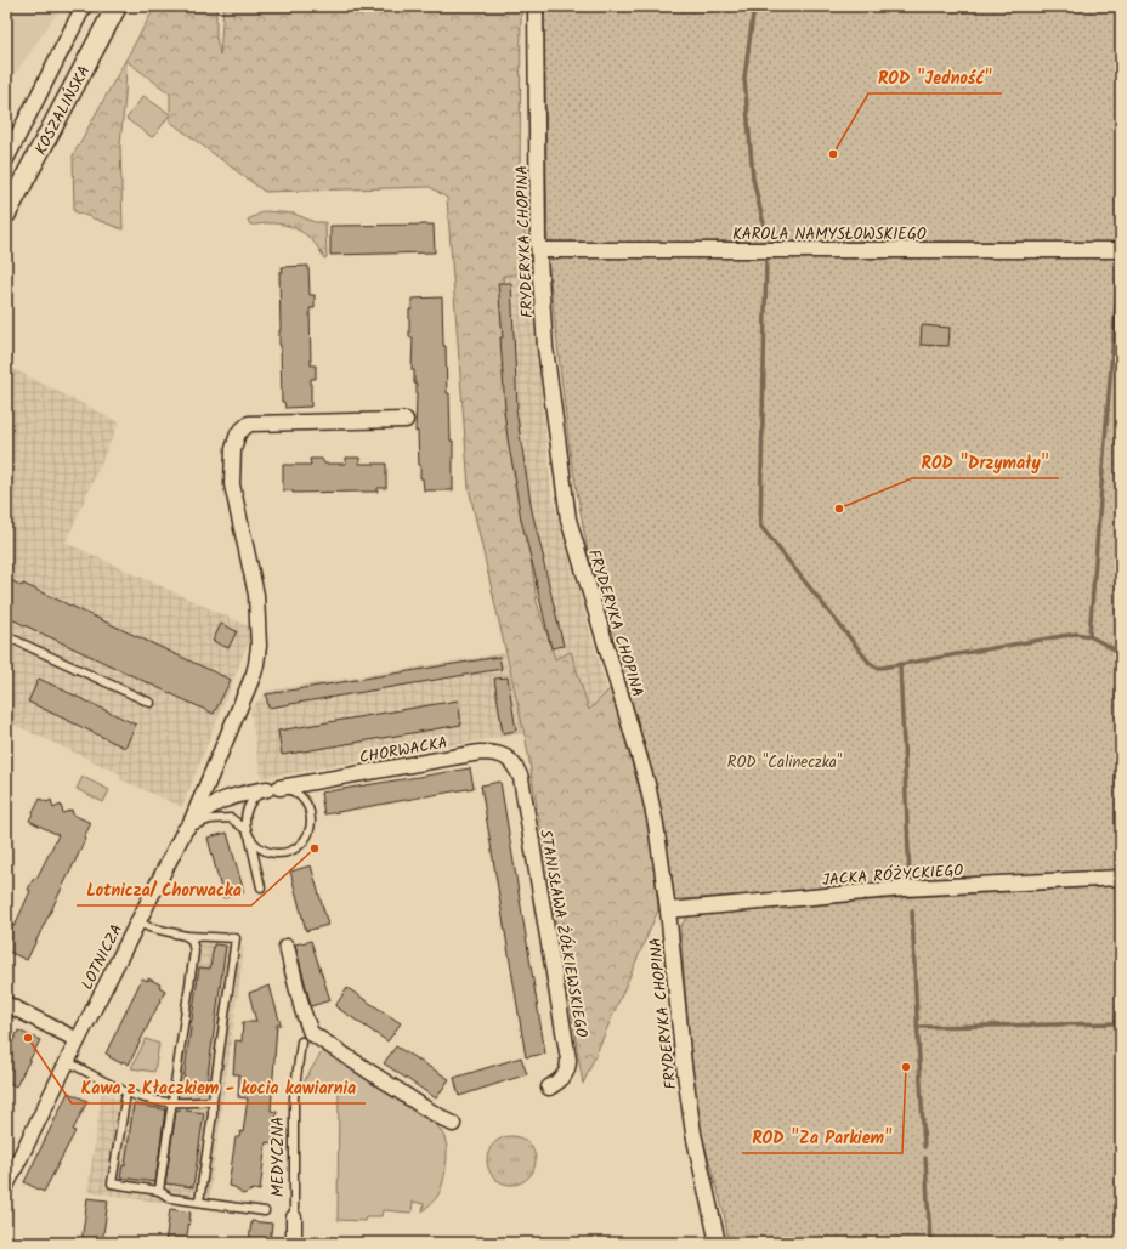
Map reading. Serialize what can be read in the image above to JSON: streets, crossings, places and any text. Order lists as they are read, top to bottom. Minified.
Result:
{"streets":{"street":["KOSZALIŃSKA","KAROLA NAMYSŁOWSKIEGO","FRYDERYKA CHOPINA","CHORWACKA","JACKA RÓŻYCKIEGO","STANISŁAWA ŻÓŁKIEWSKIEGO","LOTNICZA","MEDYCZNA"]},"crossings":[["KAROLA NAMYSŁOWSKIEGO","FRYDERYKA CHOPINA"],["FRYDERYKA CHOPINA","JACKA RÓŻYCKIEGO"],["CHORWACKA","STANISŁAWA ŻÓŁKIEWSKIEGO"],["CHORWACKA","LOTNICZA"]],"parks":["ROD \"Calineczka\""],"places":["ROD \"Jedność\"","ROD \"Drzymały\"","Lotnicza/ Chorwacka","Kawa z Kłaczkiem - kocia kawiarnia","ROD \"Za Parkiem\""]}
